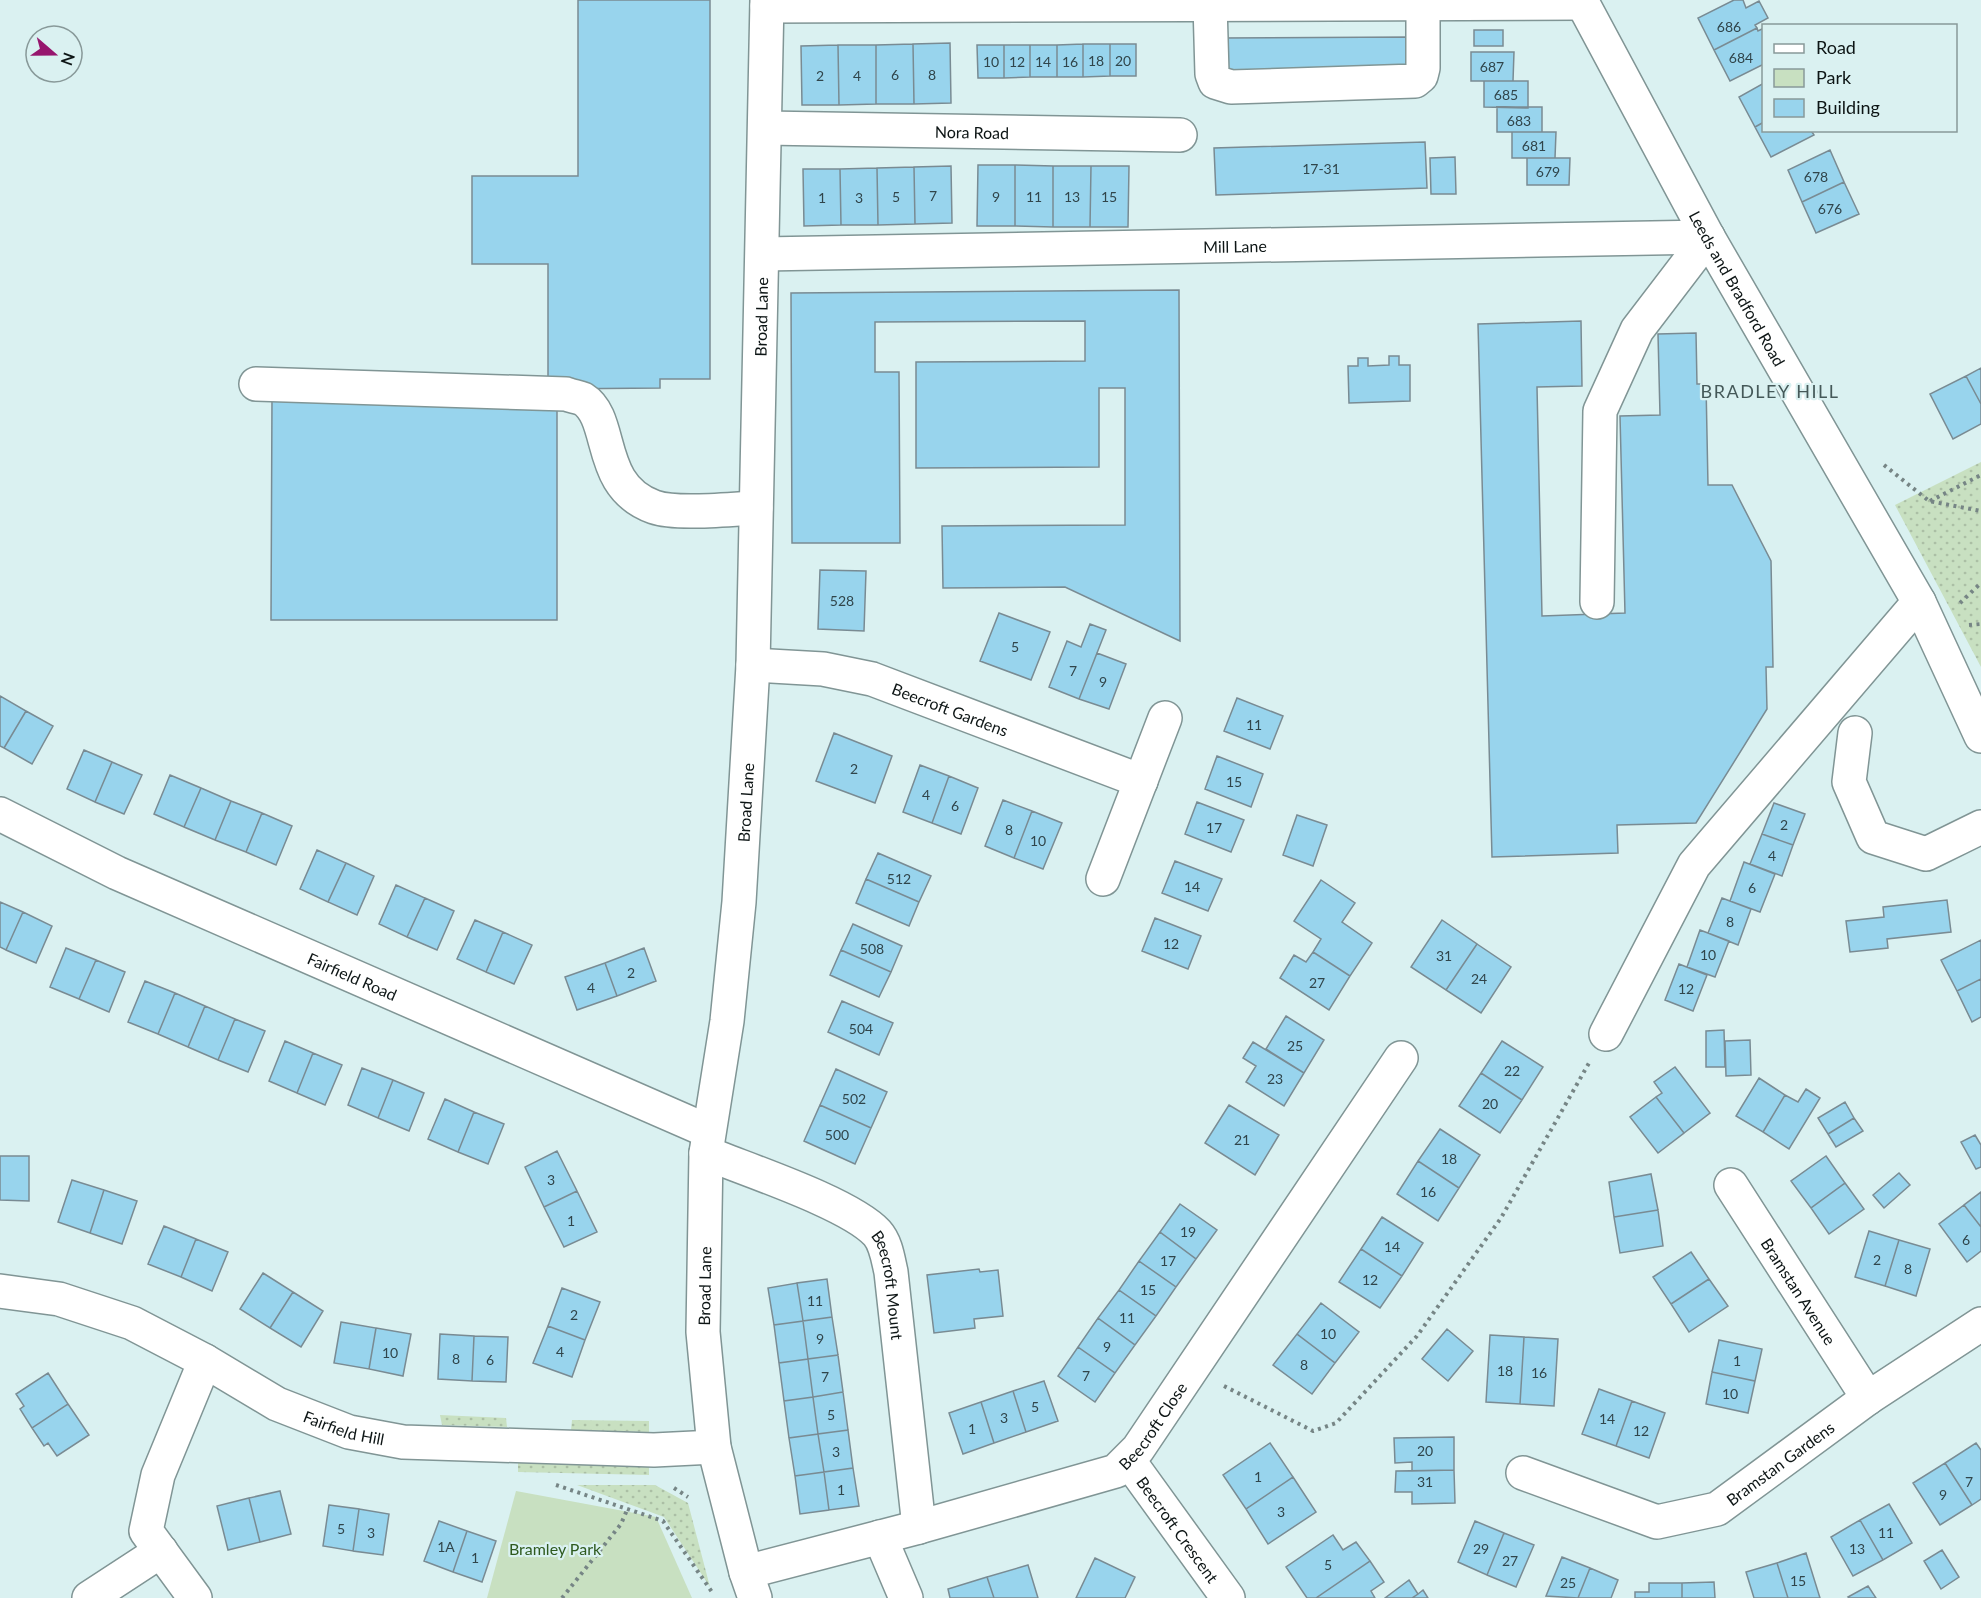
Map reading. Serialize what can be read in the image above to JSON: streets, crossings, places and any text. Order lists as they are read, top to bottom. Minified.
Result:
{"streets":{"street":["Nora Road","Mill Lane","Leeds and Bradford Road","Broad Lane","Beecroft Gardens","Fairfield Road","Beecroft Mount","Bramstan Avenue","Beecroft Close","Fairfield Hill","Bramstan Gardens","Beecroft Crescent"]},"crossings":[["Nora Road","Broad Lane"],["Mill Lane","Leeds and Bradford Road"],["Mill Lane","Broad Lane"],["Broad Lane","Beecroft Gardens"],["Broad Lane","Fairfield Road"],["Broad Lane","Beecroft Mount"],["Broad Lane","Beecroft Close"],["Broad Lane","Fairfield Hill"],["Fairfield Road","Beecroft Mount"],["Beecroft Mount","Beecroft Close"],["Bramstan Avenue","Bramstan Gardens"],["Beecroft Close","Beecroft Crescent"]],"districts":["BRADLEY HILL"],"parks":["Bramley Park"],"house_numbers":["686","684","18","20","10","12","14","16","687","6","8","2","4","685","683","681","17-31","679","678","7","5","9","11","13","15","1","3","676","528","5","7","9","11","2","15","4","6","2","17","8","10","4","512","14","6","8","12","508","10","31","2","24","27","4","12","504","25","22","23","502","20","500","21","18","3","16","1","19","6","14","2","17","8","12","15","11","2","11","10","9","9","4","10","8","6","1","8","18","16","7","7","10","5","5","3","14","1","12","20","3","1","31","7","1","9","3","5","3","11","1A","29","13","1","27","5","15","25"],"legend":["Road","Park","Building"],"north":"right"}
